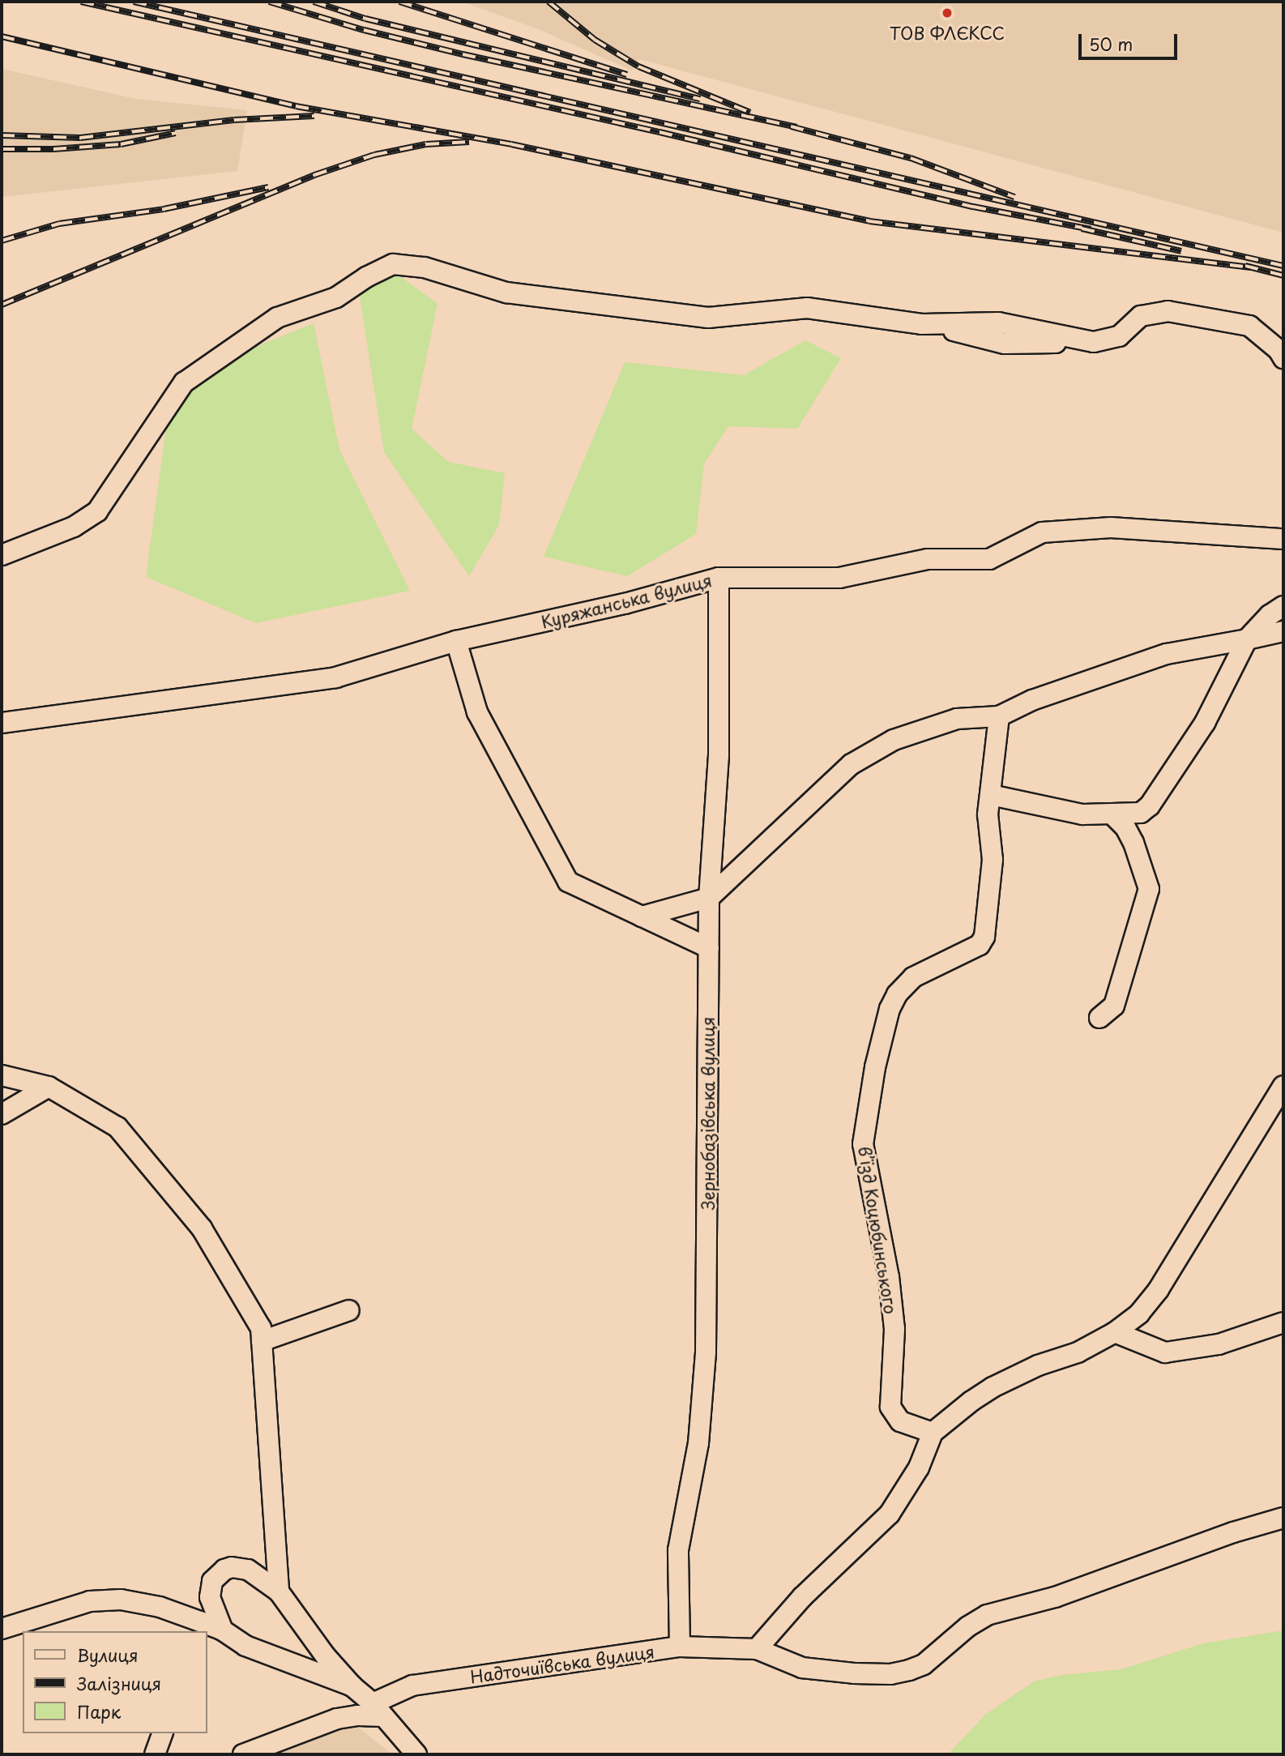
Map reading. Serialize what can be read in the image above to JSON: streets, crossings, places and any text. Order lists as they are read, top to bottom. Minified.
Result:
{"streets":{"street":["Куряжанська вулиця","Зернобазівська вулиця","в’їзд Коцюбинського","Надточиївська вулиця"]},"crossings":[["Куряжанська вулиця","Зернобазівська вулиця"],["Зернобазівська вулиця","Надточиївська вулиця"]],"places":["ТОВ ФЛЄКСС"],"legend":["Вулиця","Залізниця","Парк"],"scale_bar":"50 m"}
